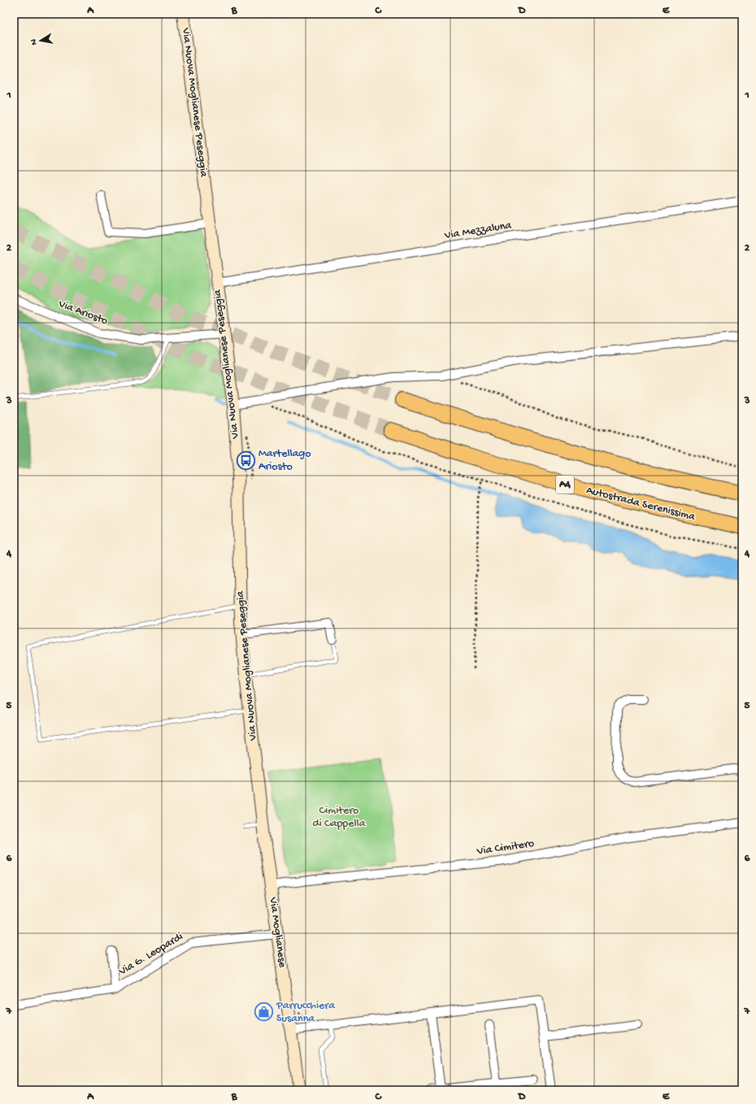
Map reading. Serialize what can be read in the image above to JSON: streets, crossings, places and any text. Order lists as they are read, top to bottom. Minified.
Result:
{"streets":{"highway":["A4","Autostrada Serenissima"],"main road":["Via Nuova Moglianese Peseggia","Via Moglianese"],"street":["Via Mezzaluna","Via Ariosto","Via Cimitero","Via G. Leopardi"]},"crossings":[["Via Nuova Moglianese Peseggia","Via Mezzaluna"],["Via Nuova Moglianese Peseggia","Via Ariosto"],["Via Nuova Moglianese Peseggia","Via Moglianese"],["Via Cimitero","Via Moglianese"],["Via Moglianese","Via G. Leopardi"]],"parks":["Cimitero di Cappella"],"places":{"bus stop":["Martellago Ariosto"],"shop":["Parrucchiera Susanna"]},"north":"left","grid":{"columns":["A","B","C","D","E"],"rows":["1","2","3","4","5","6","7"]}}
